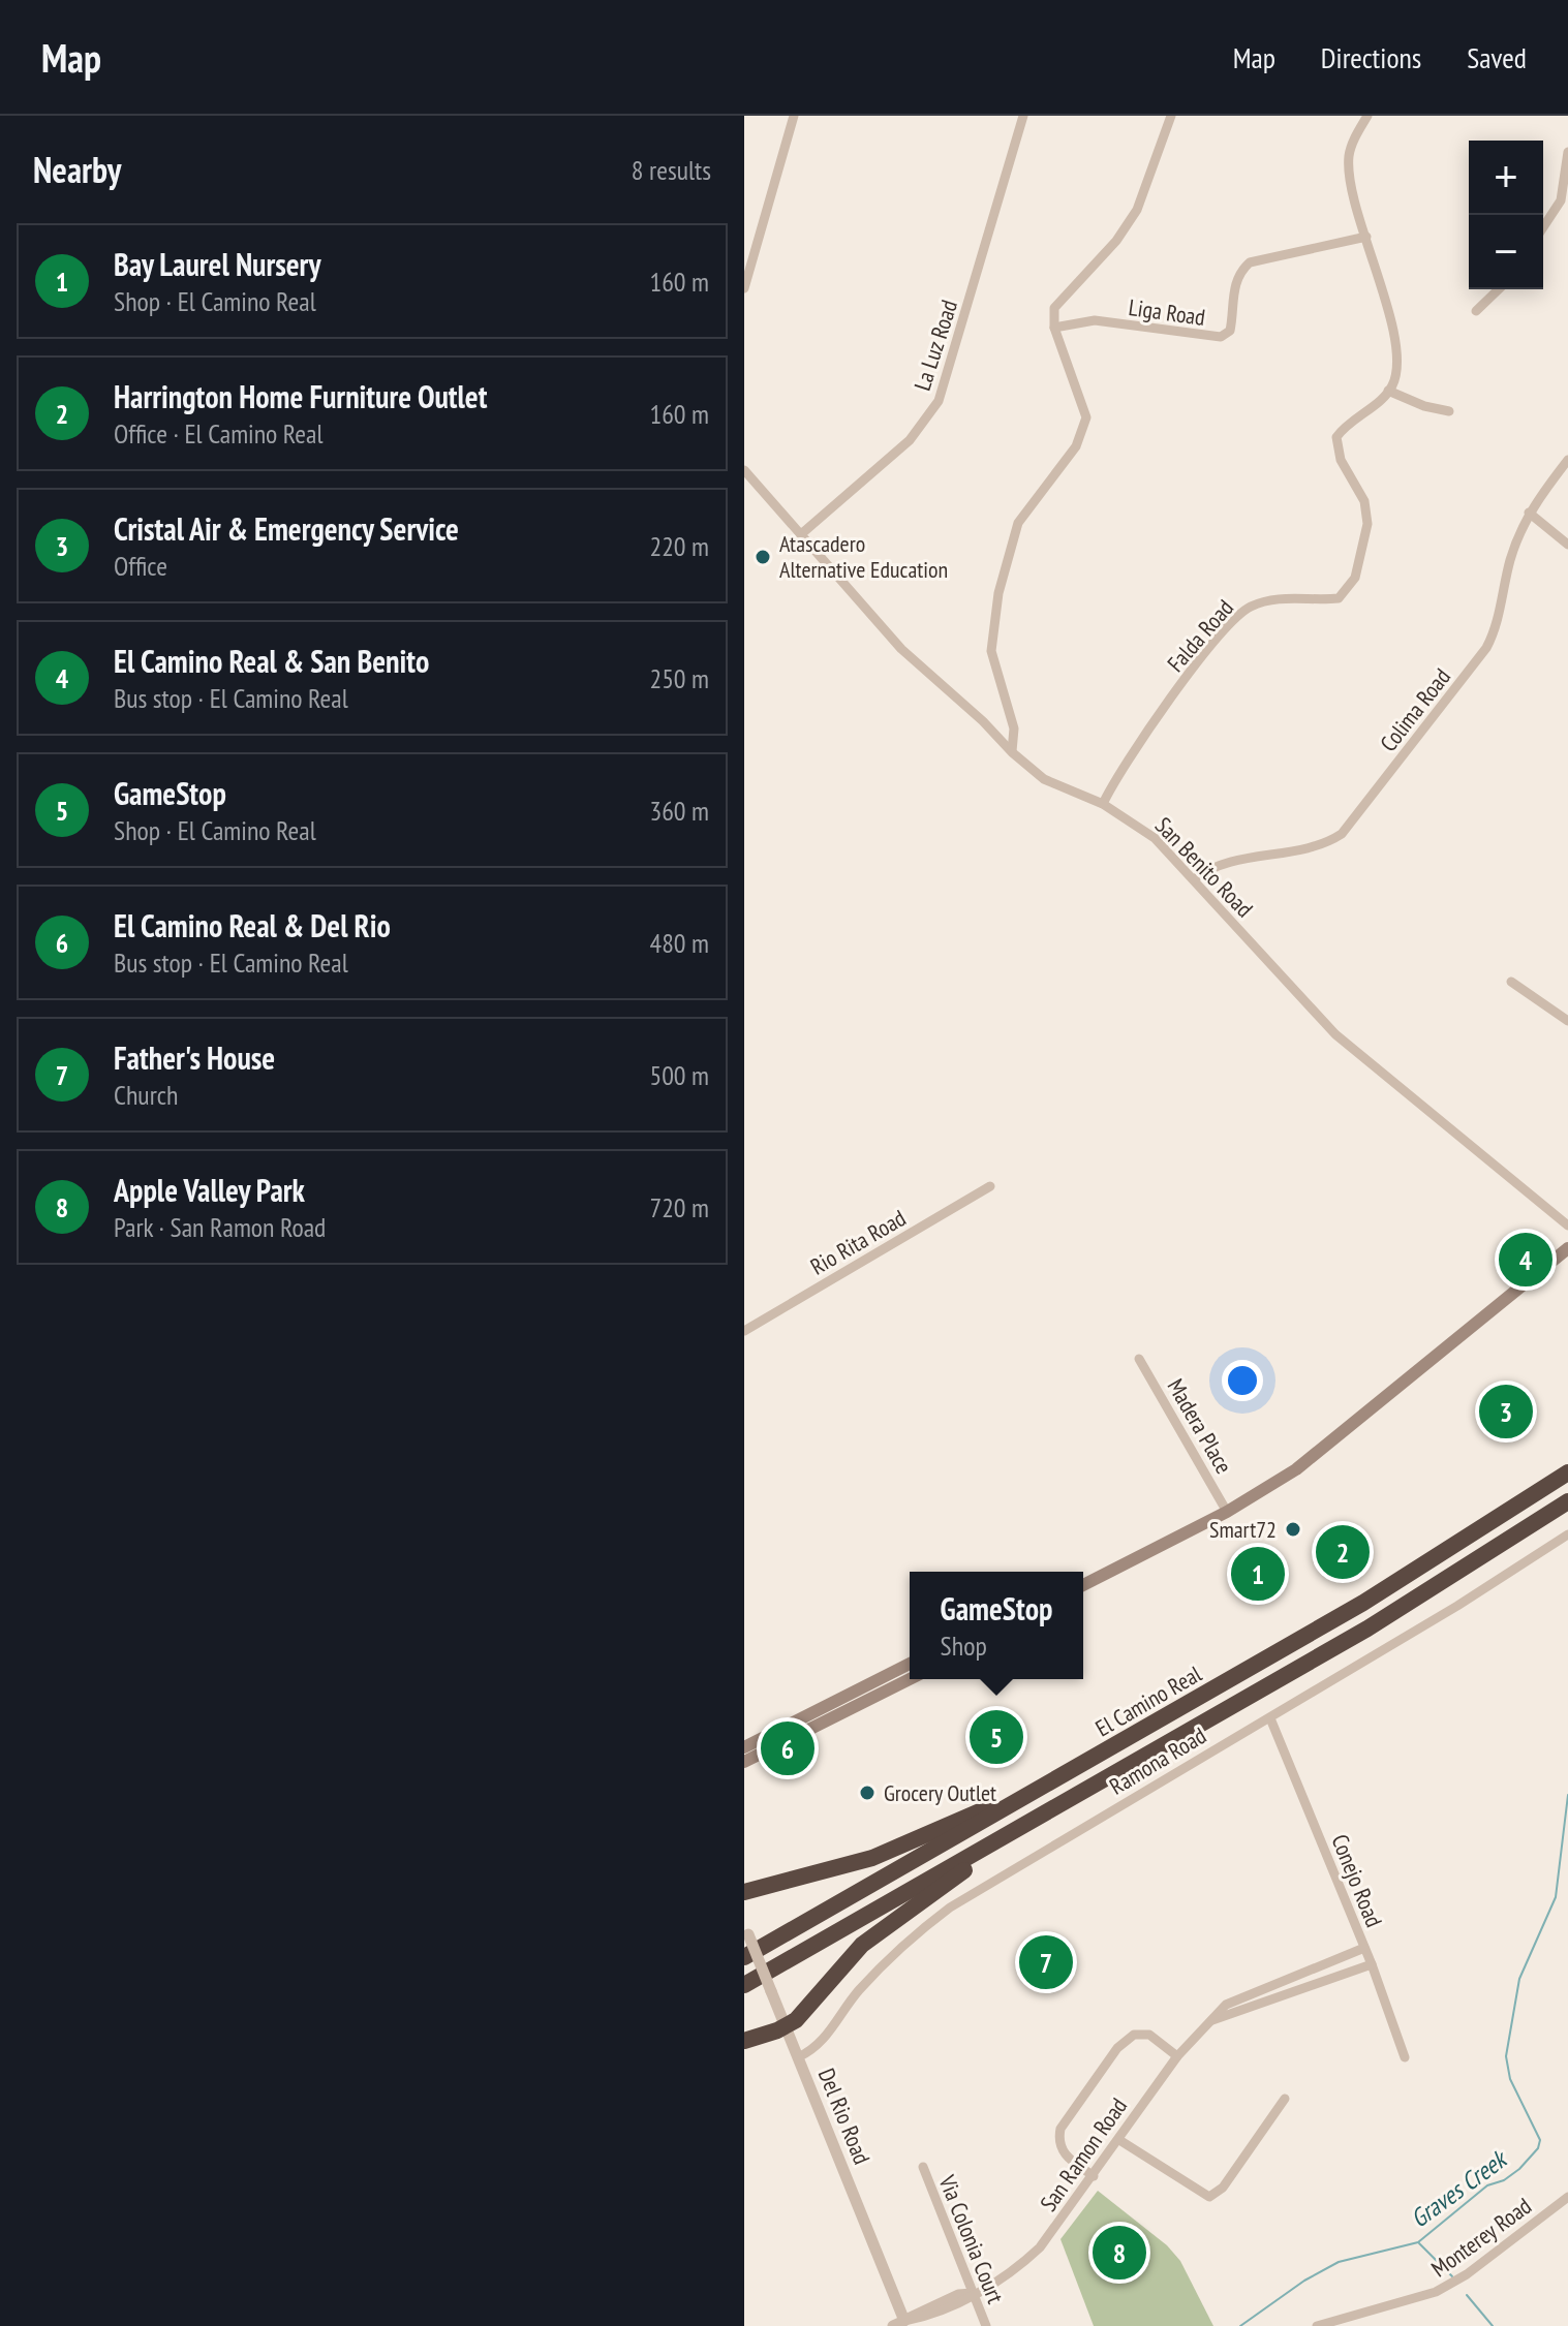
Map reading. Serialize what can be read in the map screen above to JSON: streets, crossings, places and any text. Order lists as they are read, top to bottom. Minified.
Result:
{"streets":{"highway":["El Camino Real"],"street":["Liga Road","La Luz Road","Falda Road","Colima Road","San Benito Road","Rio Rita Road","Madera Place","Ramona Road","Conejo Road","Del Rio Road","San Ramon Road","Monterey Road","Via Colonia Court"]},"crossings":[["La Luz Road","San Benito Road"],["Falda Road","San Benito Road"],["Colima Road","San Benito Road"],["Ramona Road","Conejo Road"],["Ramona Road","Del Rio Road"],["Conejo Road","San Ramon Road"],["Del Rio Road","San Ramon Road"],["San Ramon Road","Via Colonia Court"]],"water":["Graves Creek"],"places":["Atascadero Alternative Education","Smart72","Grocery Outlet"],"page":{"header":"Map","nav":["Map","Directions","Saved"],"heading":["Nearby","8 results"],"map_buttons":["+","−"],"list":[{"mark":"1","name":"Bay Laurel Nursery","note":"Shop · El Camino Real","value":"160 m"},{"mark":"2","name":"Harrington Home Furniture Outlet","note":"Office · El Camino Real","value":"160 m"},{"mark":"3","name":"Cristal Air & Emergency Service","note":"Office","value":"220 m"},{"mark":"4","name":"El Camino Real & San Benito","note":"Bus stop · El Camino Real","value":"250 m"},{"mark":"5","name":"GameStop","note":"Shop · El Camino Real","value":"360 m"},{"mark":"6","name":"El Camino Real & Del Rio","note":"Bus stop · El Camino Real","value":"480 m"},{"mark":"7","name":"Father's House","note":"Church","value":"500 m"},{"mark":"8","name":"Apple Valley Park","note":"Park · San Ramon Road","value":"720 m"}],"pins":["4","3","2","1","5","6","7","8"],"popup":["GameStop","Shop"]}}
